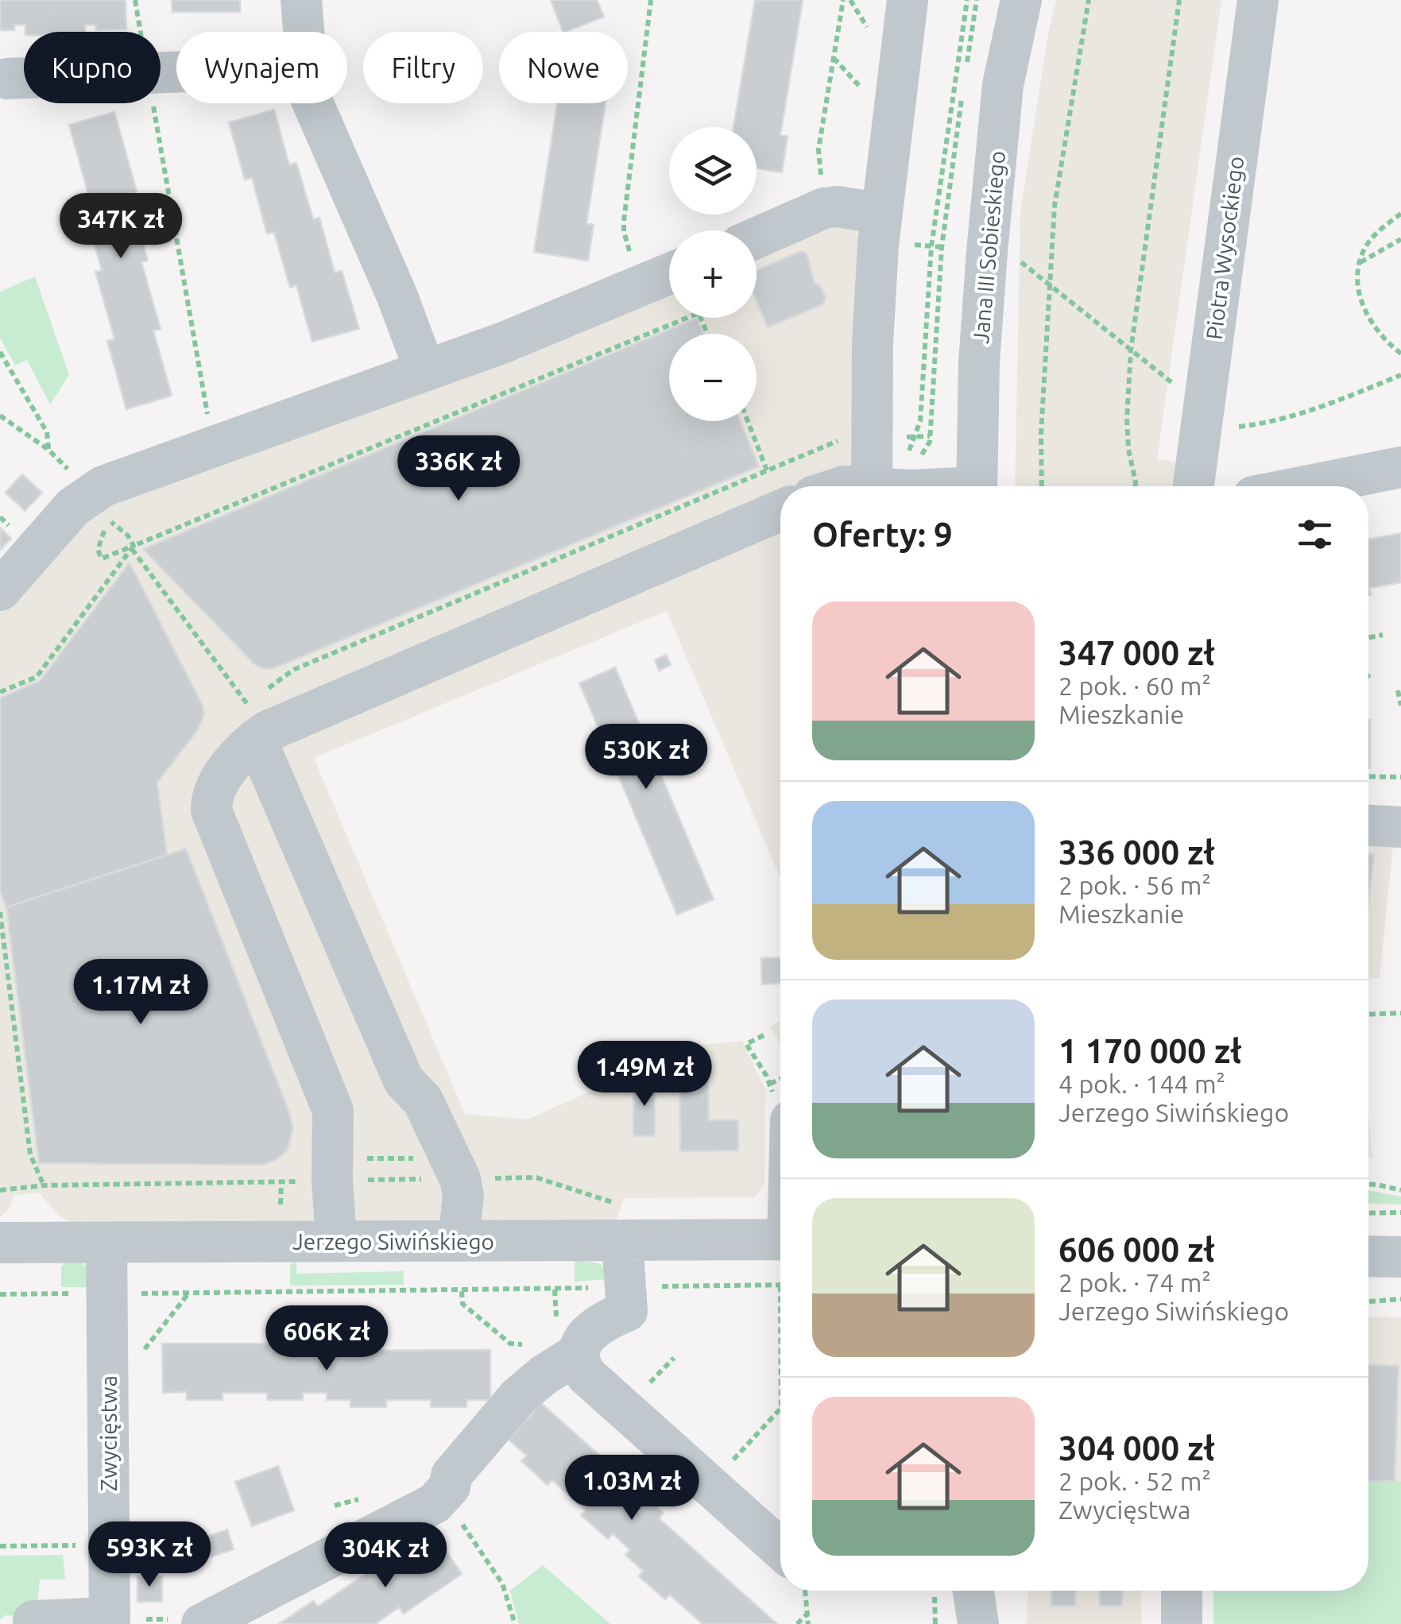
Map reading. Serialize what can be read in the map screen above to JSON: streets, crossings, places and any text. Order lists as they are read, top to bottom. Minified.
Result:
{"streets":{"street":["Jana III Sobieskiego","Piotra Wysockiego","Jerzego Siwińskiego","Zwycięstwa"]},"crossings":[["Jerzego Siwińskiego","Zwycięstwa"]],"page":{"chip":["Kupno","Wynajem","Filtry","Nowe"],"map_buttons":["+","−"],"price":["347K zł","336K zł","530K zł","1.17M zł","1.49M zł","606K zł","1.03M zł","593K zł","304K zł"],"heading":"Oferty: 9","list":[{"name":"347 000 zł","note":"2 pok. · 60 m² · Mieszkanie"},{"name":"336 000 zł","note":"2 pok. · 56 m² · Mieszkanie"},{"name":"1 170 000 zł","note":"4 pok. · 144 m² · Jerzego Siwińskiego"},{"name":"606 000 zł","note":"2 pok. · 74 m² · Jerzego Siwińskiego"},{"name":"304 000 zł","note":"2 pok. · 52 m² · Zwycięstwa"}]}}
